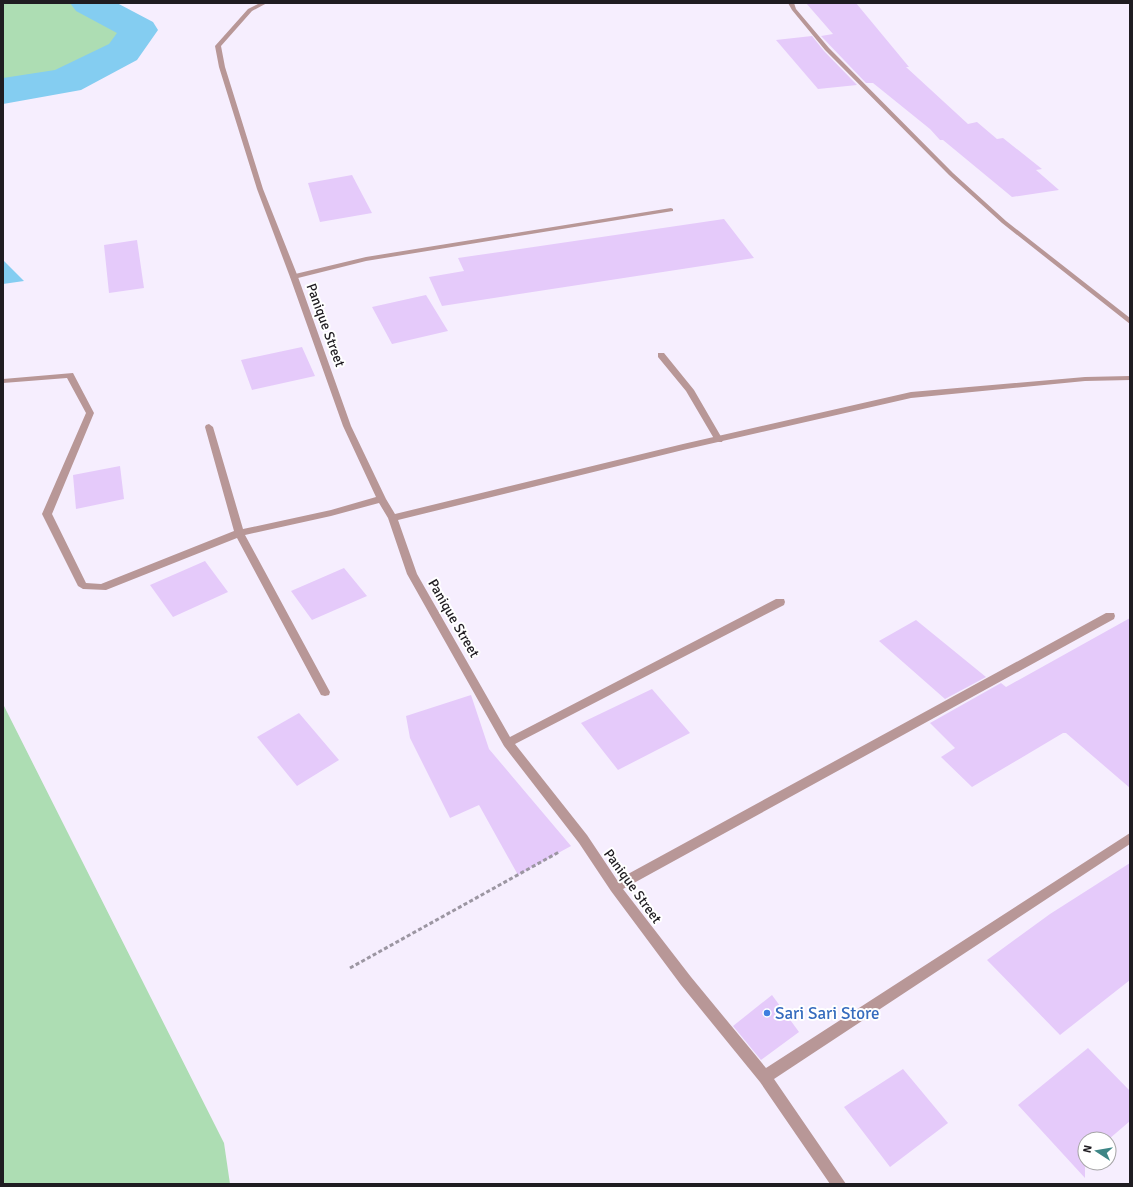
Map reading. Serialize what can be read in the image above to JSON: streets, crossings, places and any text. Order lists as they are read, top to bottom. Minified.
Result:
{"streets":{"street":["Panique Street"]},"places":["Sari Sari Store"],"north":"left"}
